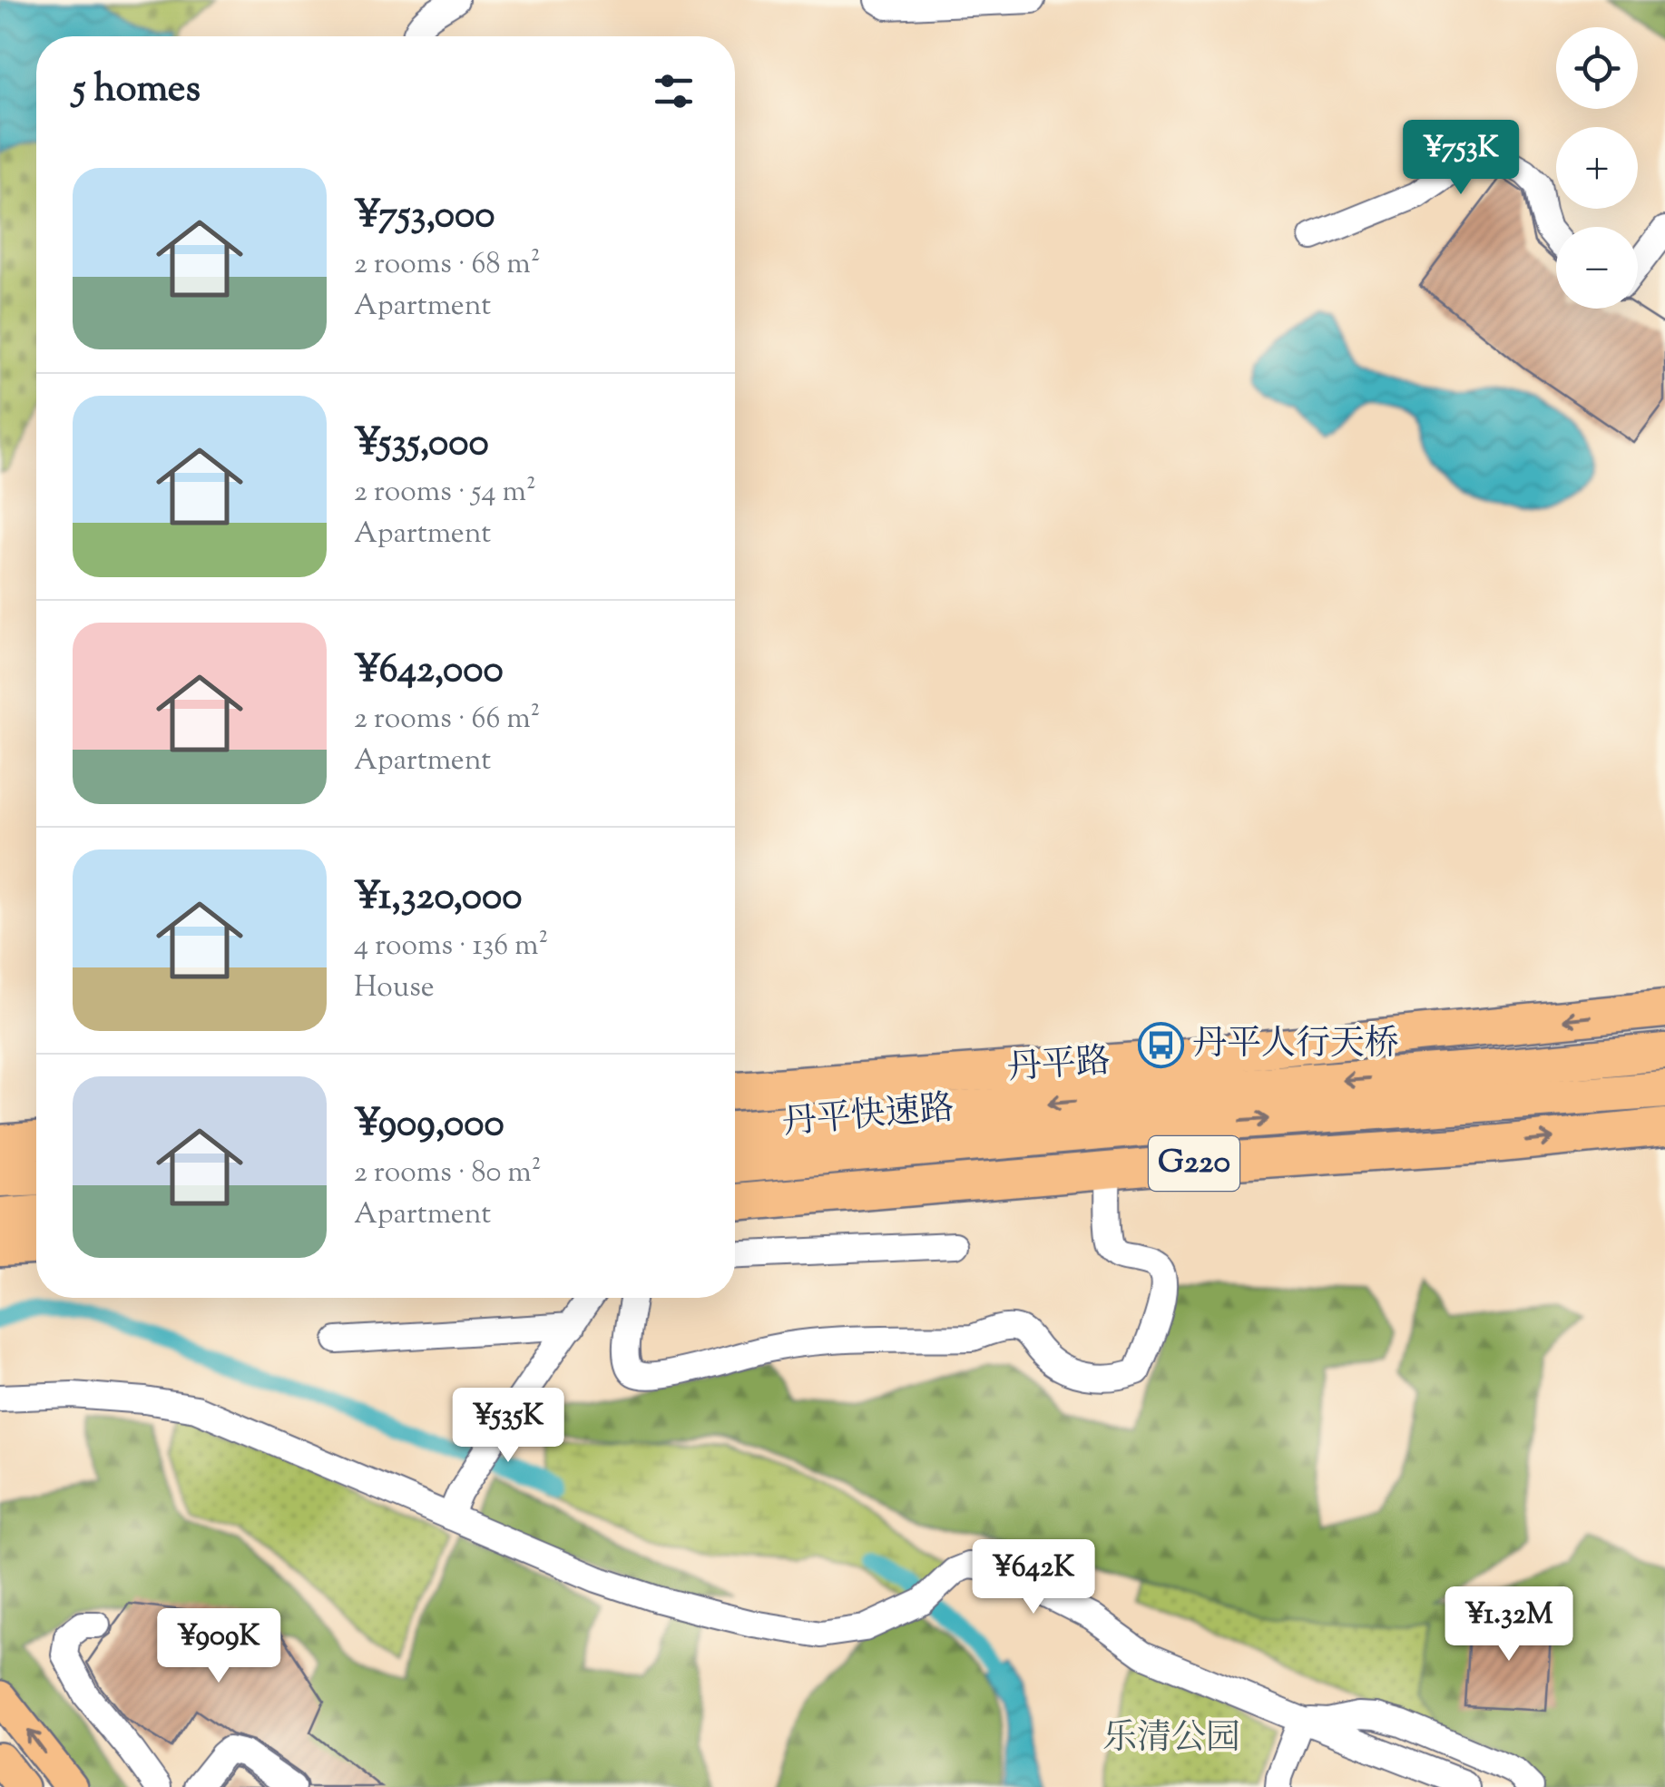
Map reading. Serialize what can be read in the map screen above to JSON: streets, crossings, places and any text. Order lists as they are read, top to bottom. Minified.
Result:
{"streets":{"highway":["丹平路","丹平快速路","G220"]},"parks":["乐清公园"],"places":{"bus stop":["丹平人行天桥"]},"page":{"map_buttons":["+","−"],"heading":"5 homes","price":["¥753K","¥535K","¥642K","¥1.32M","¥909K"],"list":[{"name":"¥753,000","note":"2 rooms · 68 m² · Apartment"},{"name":"¥535,000","note":"2 rooms · 54 m² · Apartment"},{"name":"¥642,000","note":"2 rooms · 66 m² · Apartment"},{"name":"¥1,320,000","note":"4 rooms · 136 m² · House"},{"name":"¥909,000","note":"2 rooms · 80 m² · Apartment"}]}}
